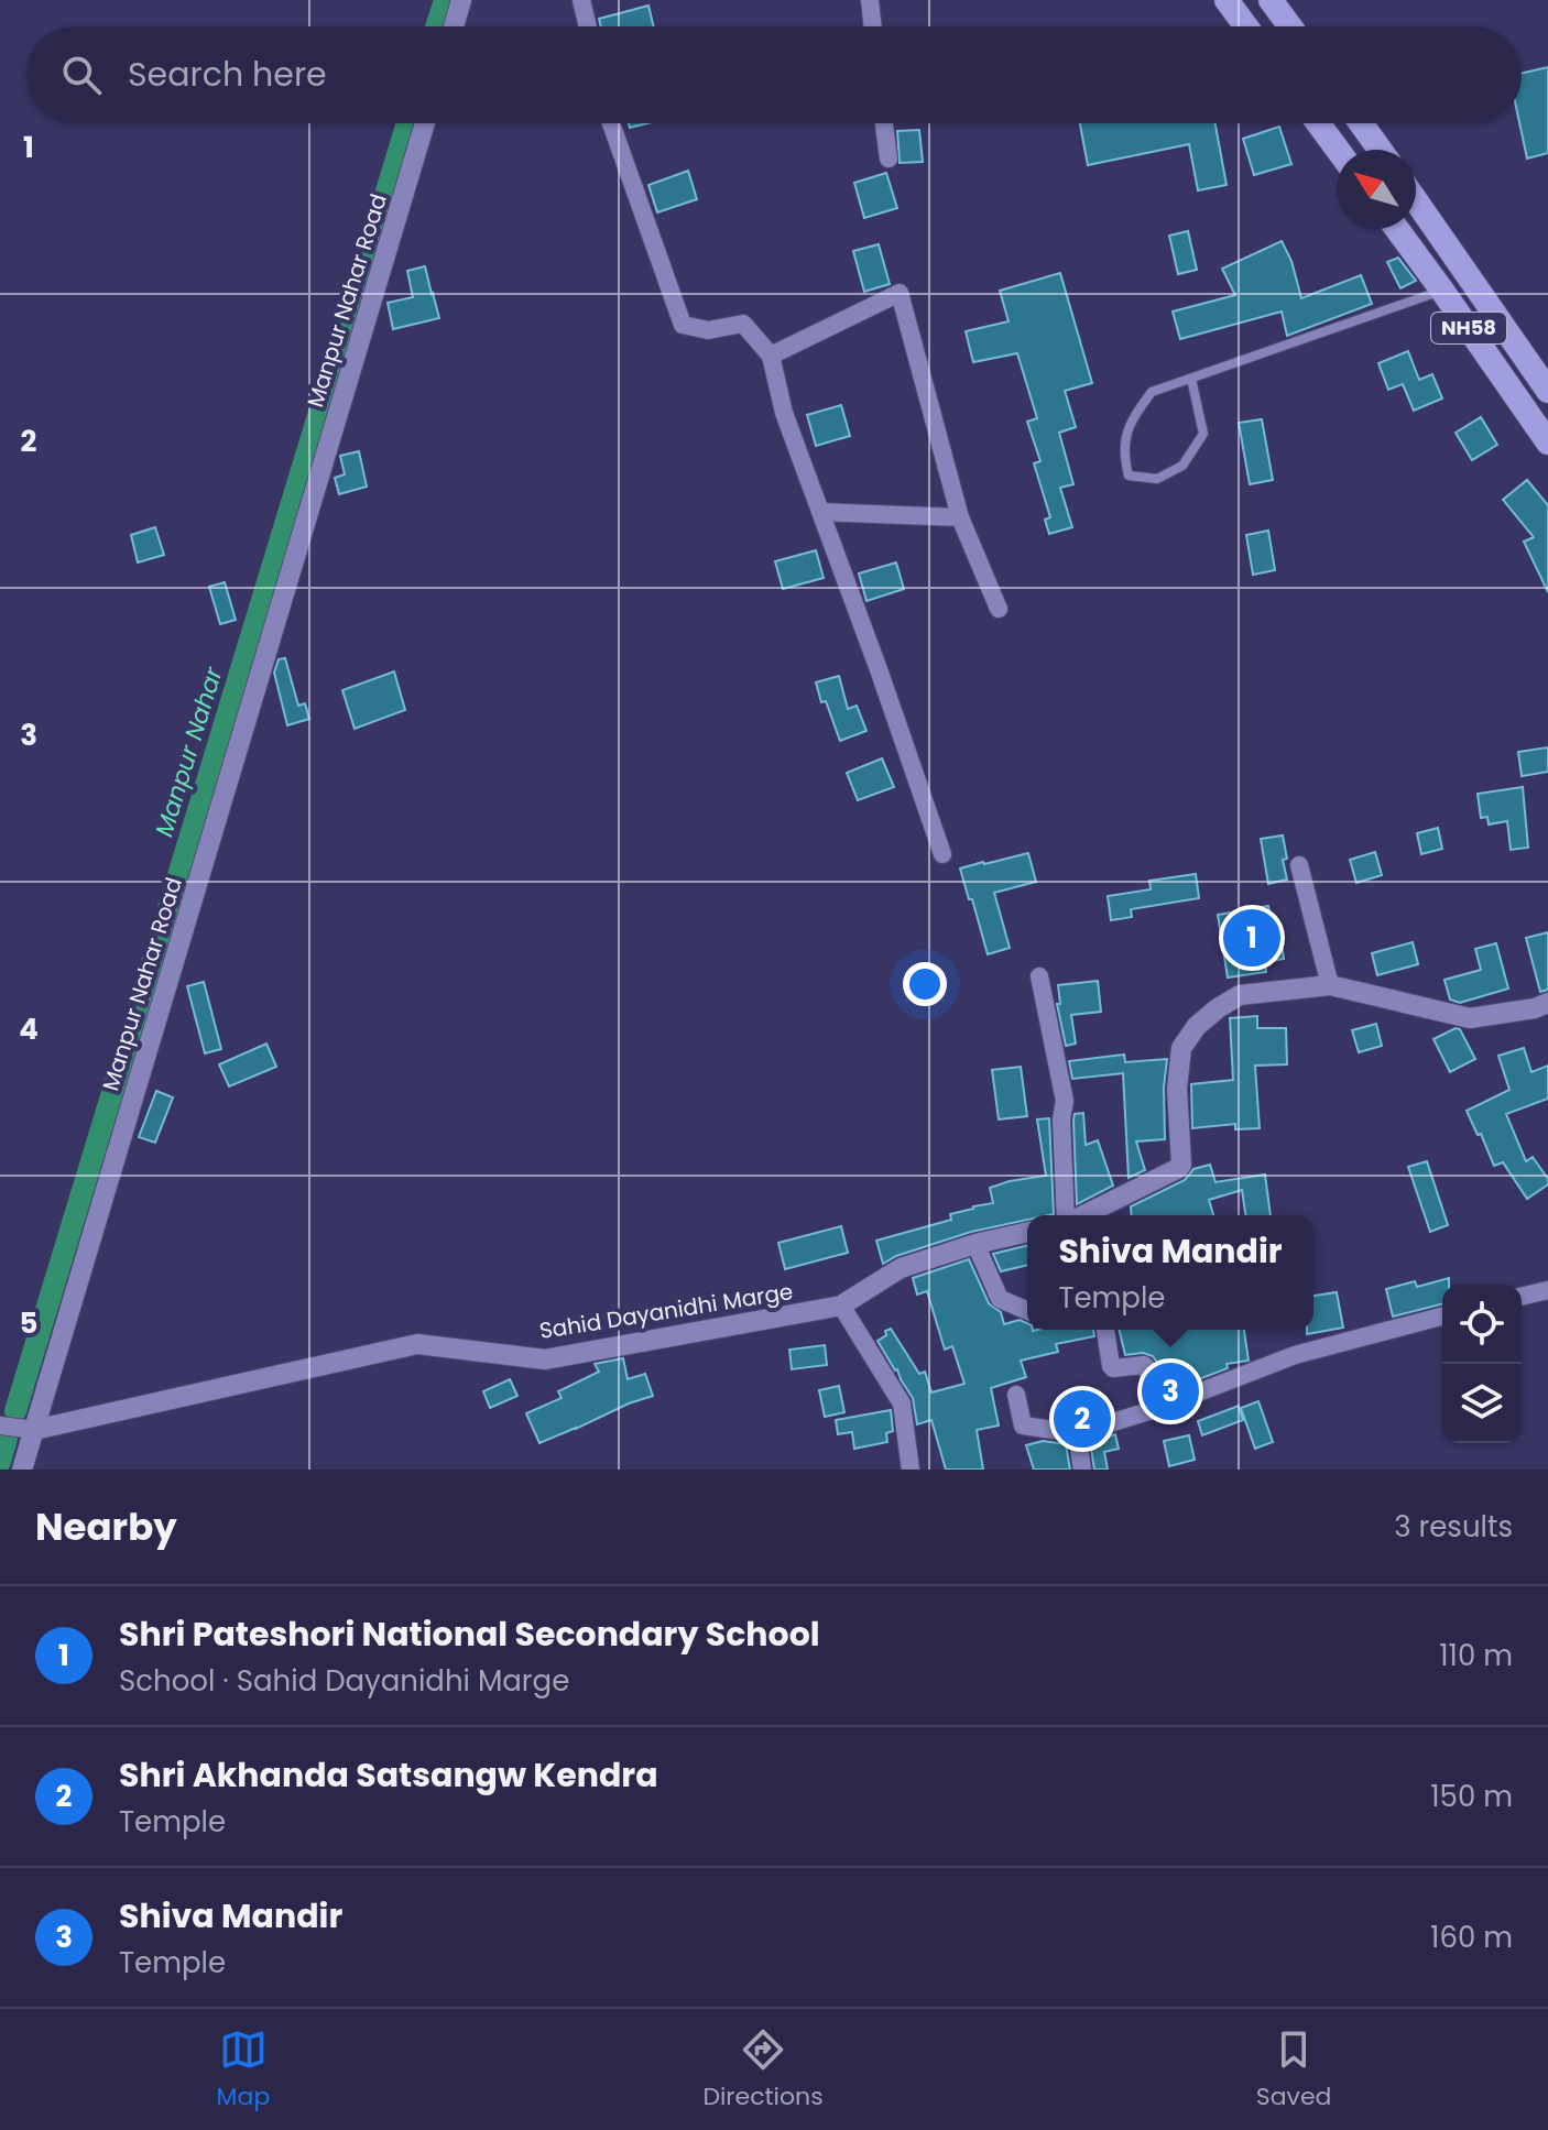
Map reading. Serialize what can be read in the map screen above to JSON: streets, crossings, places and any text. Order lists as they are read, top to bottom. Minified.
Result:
{"streets":{"highway":["NH58"],"street":["Manpur Nahar Road","Sahid Dayanidhi Marge"]},"crossings":[["Manpur Nahar Road","Sahid Dayanidhi Marge"]],"water":["Manpur Nahar"],"north":"top left","page":{"search":"Search here","pins":["1","3","2"],"popup":["Shiva Mandir","Temple"],"heading":["Nearby","3 results"],"list":[{"mark":"1","name":"Shri Pateshori National Secondary School","note":"School · Sahid Dayanidhi Marge","value":"110 m"},{"mark":"2","name":"Shri Akhanda Satsangw Kendra","note":"Temple","value":"150 m"},{"mark":"3","name":"Shiva Mandir","note":"Temple","value":"160 m"}],"nav":["Map","Directions","Saved"]},"grid":{"rows":["1","2","3","4","5"]}}
